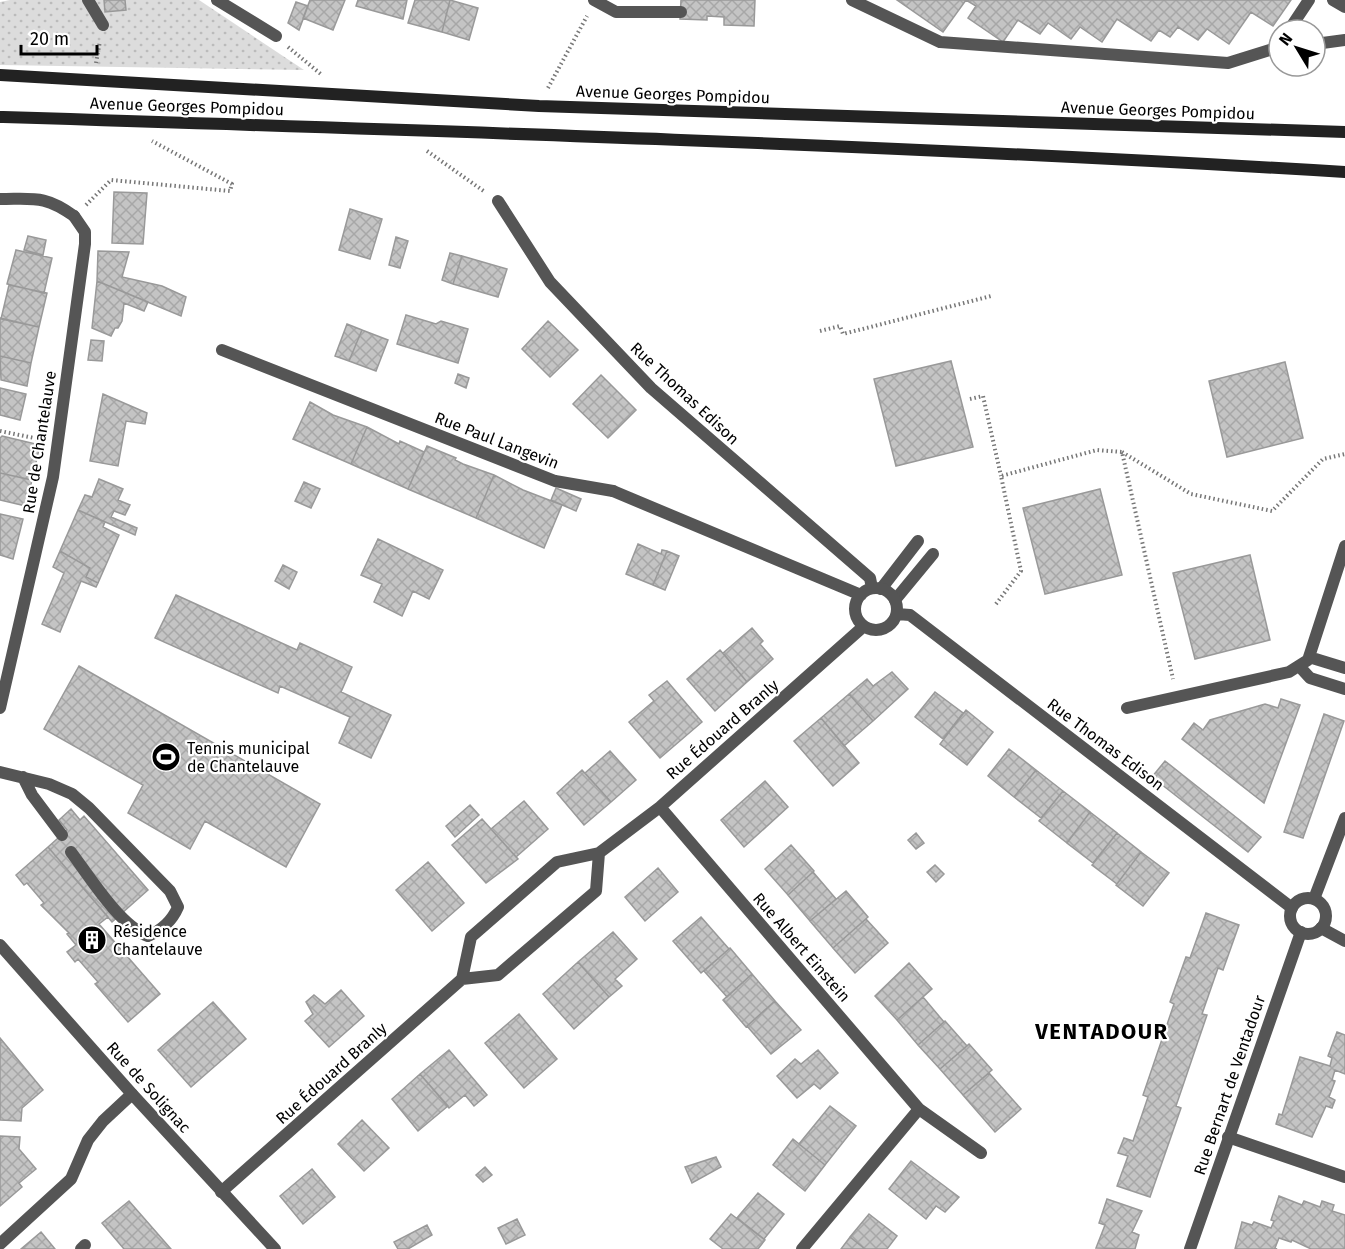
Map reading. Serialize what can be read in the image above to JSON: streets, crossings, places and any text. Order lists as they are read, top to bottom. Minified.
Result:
{"streets":{"main road":["Avenue Georges Pompidou"],"street":["Rue Thomas Edison","Rue Paul Langevin","Rue de Chantelauve","Rue Édouard Branly","Rue Albert Einstein","Rue Bernart de Ventadour","Rue de Solignac"]},"crossings":[["Rue Thomas Edison","Rue Paul Langevin"],["Rue Thomas Edison","Rue Édouard Branly"],["Rue Thomas Edison","Rue Bernart de Ventadour"],["Rue Paul Langevin","Rue Édouard Branly"],["Rue Édouard Branly","Rue Albert Einstein"],["Rue Édouard Branly","Rue de Solignac"]],"districts":["VENTADOUR"],"places":{"sports":["Tennis municipal de Chantelauve"],"building":["Résidence Chantelauve"]},"scale_bar":"20 m","north":"top left"}
